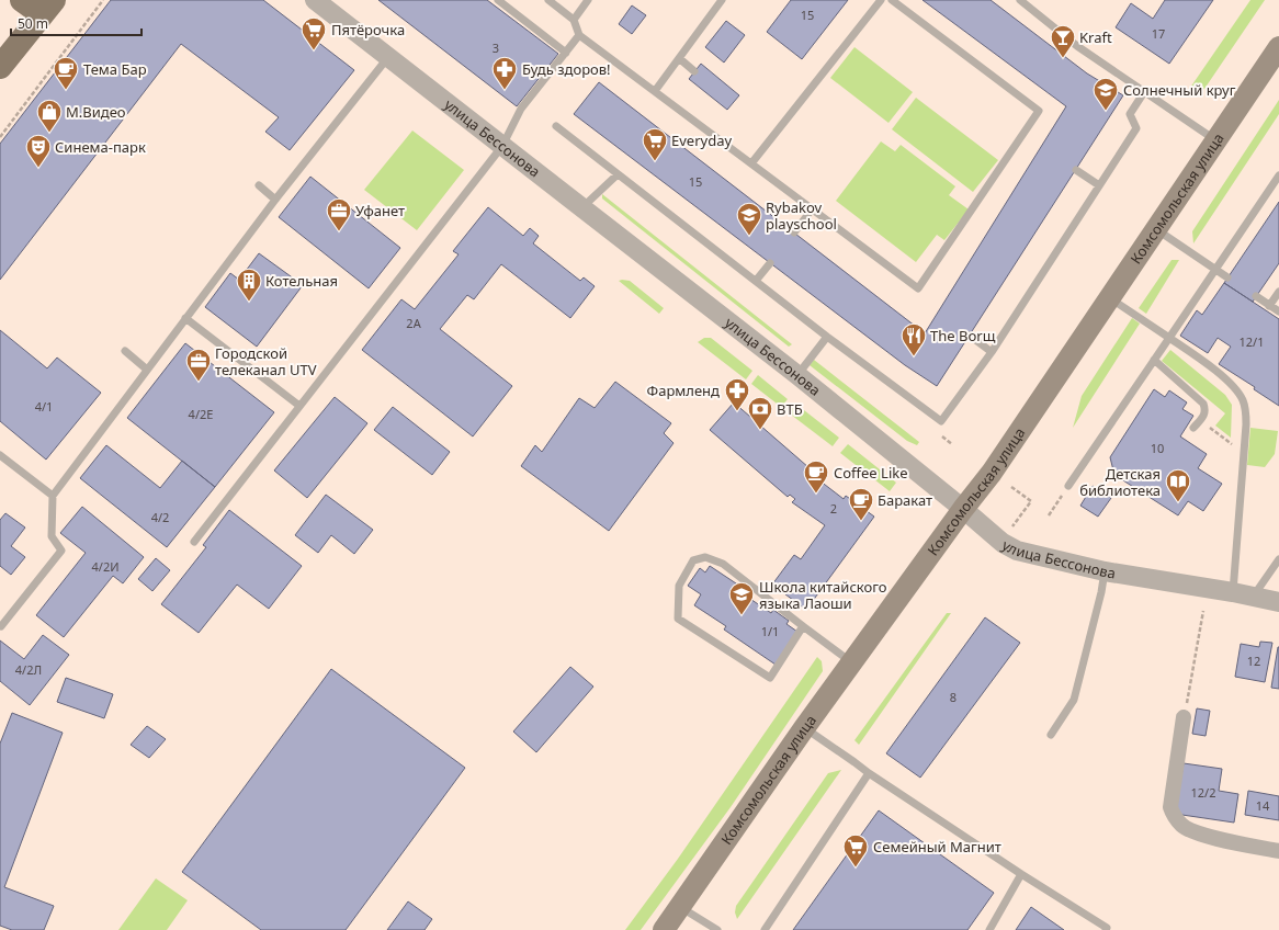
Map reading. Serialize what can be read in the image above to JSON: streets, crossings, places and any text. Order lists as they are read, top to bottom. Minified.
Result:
{"streets":{"main road":["Комсомольская улица"],"street":["улица Бессонова"]},"crossings":[["улица Бессонова","Комсомольская улица"]],"places":{"supermarket":["Пятёрочка","Everyday","Семейный Магнит"],"bar":["Kraft"],"cafe":["Тема Бар","Coffee Like","Баракат"],"pharmacy":["Будь здоров!","Фармленд"],"school or university":["Солнечный круг","Rybakov playschool","Школа китайского языка Лаоши"],"shop":["М.Видео"],"theatre":["Синема-парк"],"office":["Уфанет","Городской телеканал UTV"],"building":["Котельная"],"restaurant":["The Borщ"],"bank":["ВТБ"],"library":["Детская библиотека"]},"house_numbers":["15","17","3","15","2А","12/1","4/1","4/2Е","10","2","4/2","4/2И","1/1","12","4/2Л","8","12/2","14"],"scale_bar":"50 m"}
